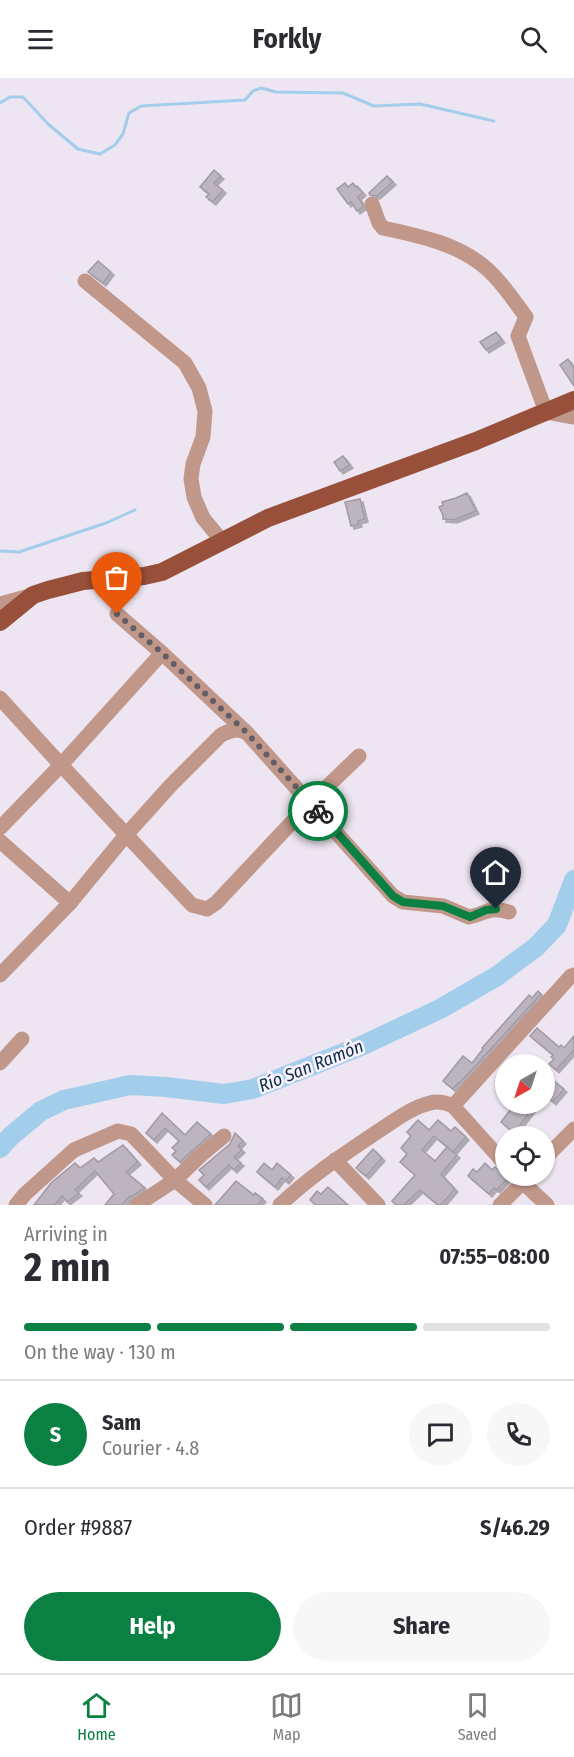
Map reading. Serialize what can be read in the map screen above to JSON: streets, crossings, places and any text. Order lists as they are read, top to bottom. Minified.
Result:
{"water":["Río San Ramón"],"north":"bottom left","page":{"header":"Forkly","heading":["2 min","Arriving in","07:55–08:00"],"panel":["Sam","Courier · 4.8","Order #9887","S/46.29"],"bar":"On the way · 130 m","round":"S","buttons":["Help","Share"],"tabs":["Home","Map","Saved"]}}
